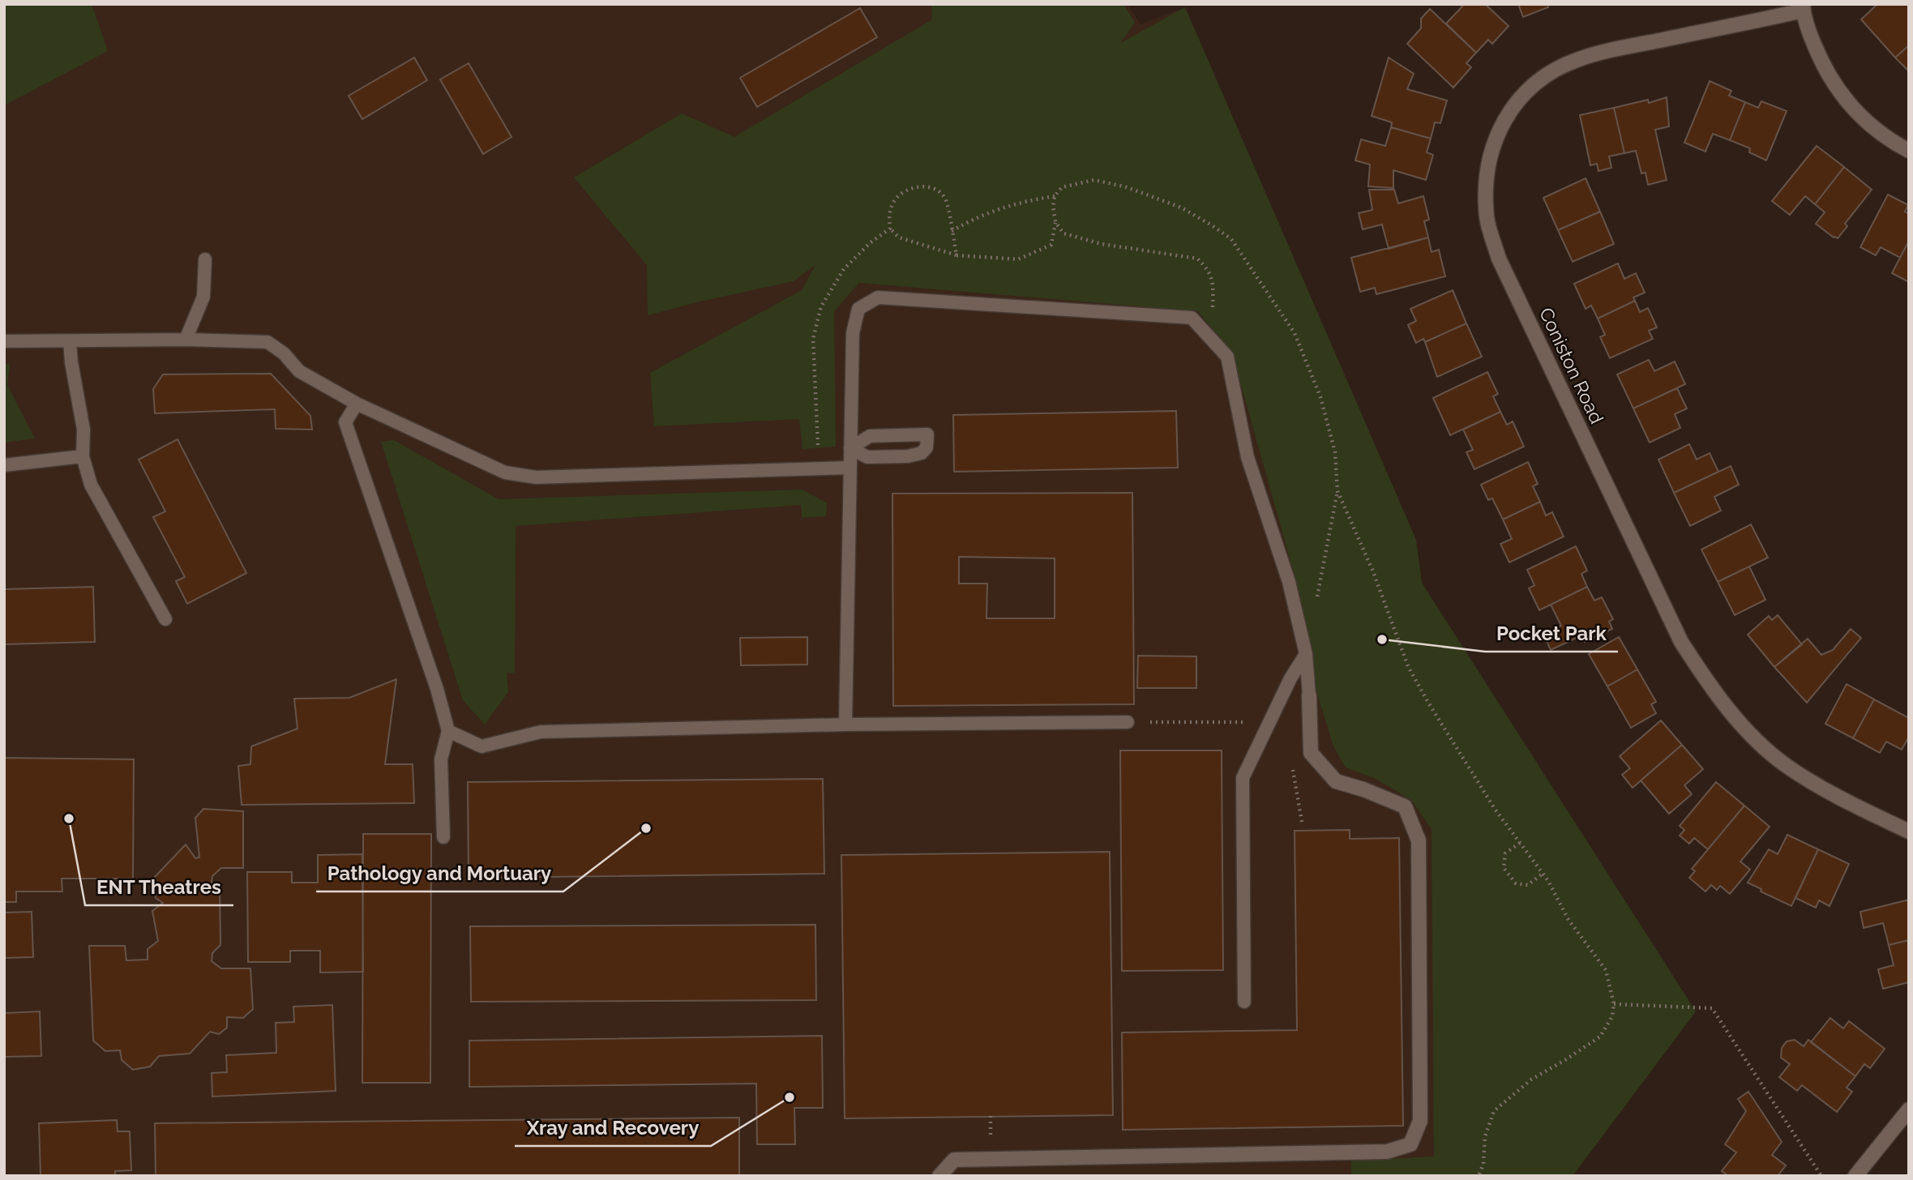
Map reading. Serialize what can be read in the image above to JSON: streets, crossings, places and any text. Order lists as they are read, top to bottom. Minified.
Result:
{"streets":{"street":["Coniston Road"]},"places":["Pocket Park","ENT Theatres","Pathology and Mortuary","Xray and Recovery"]}
